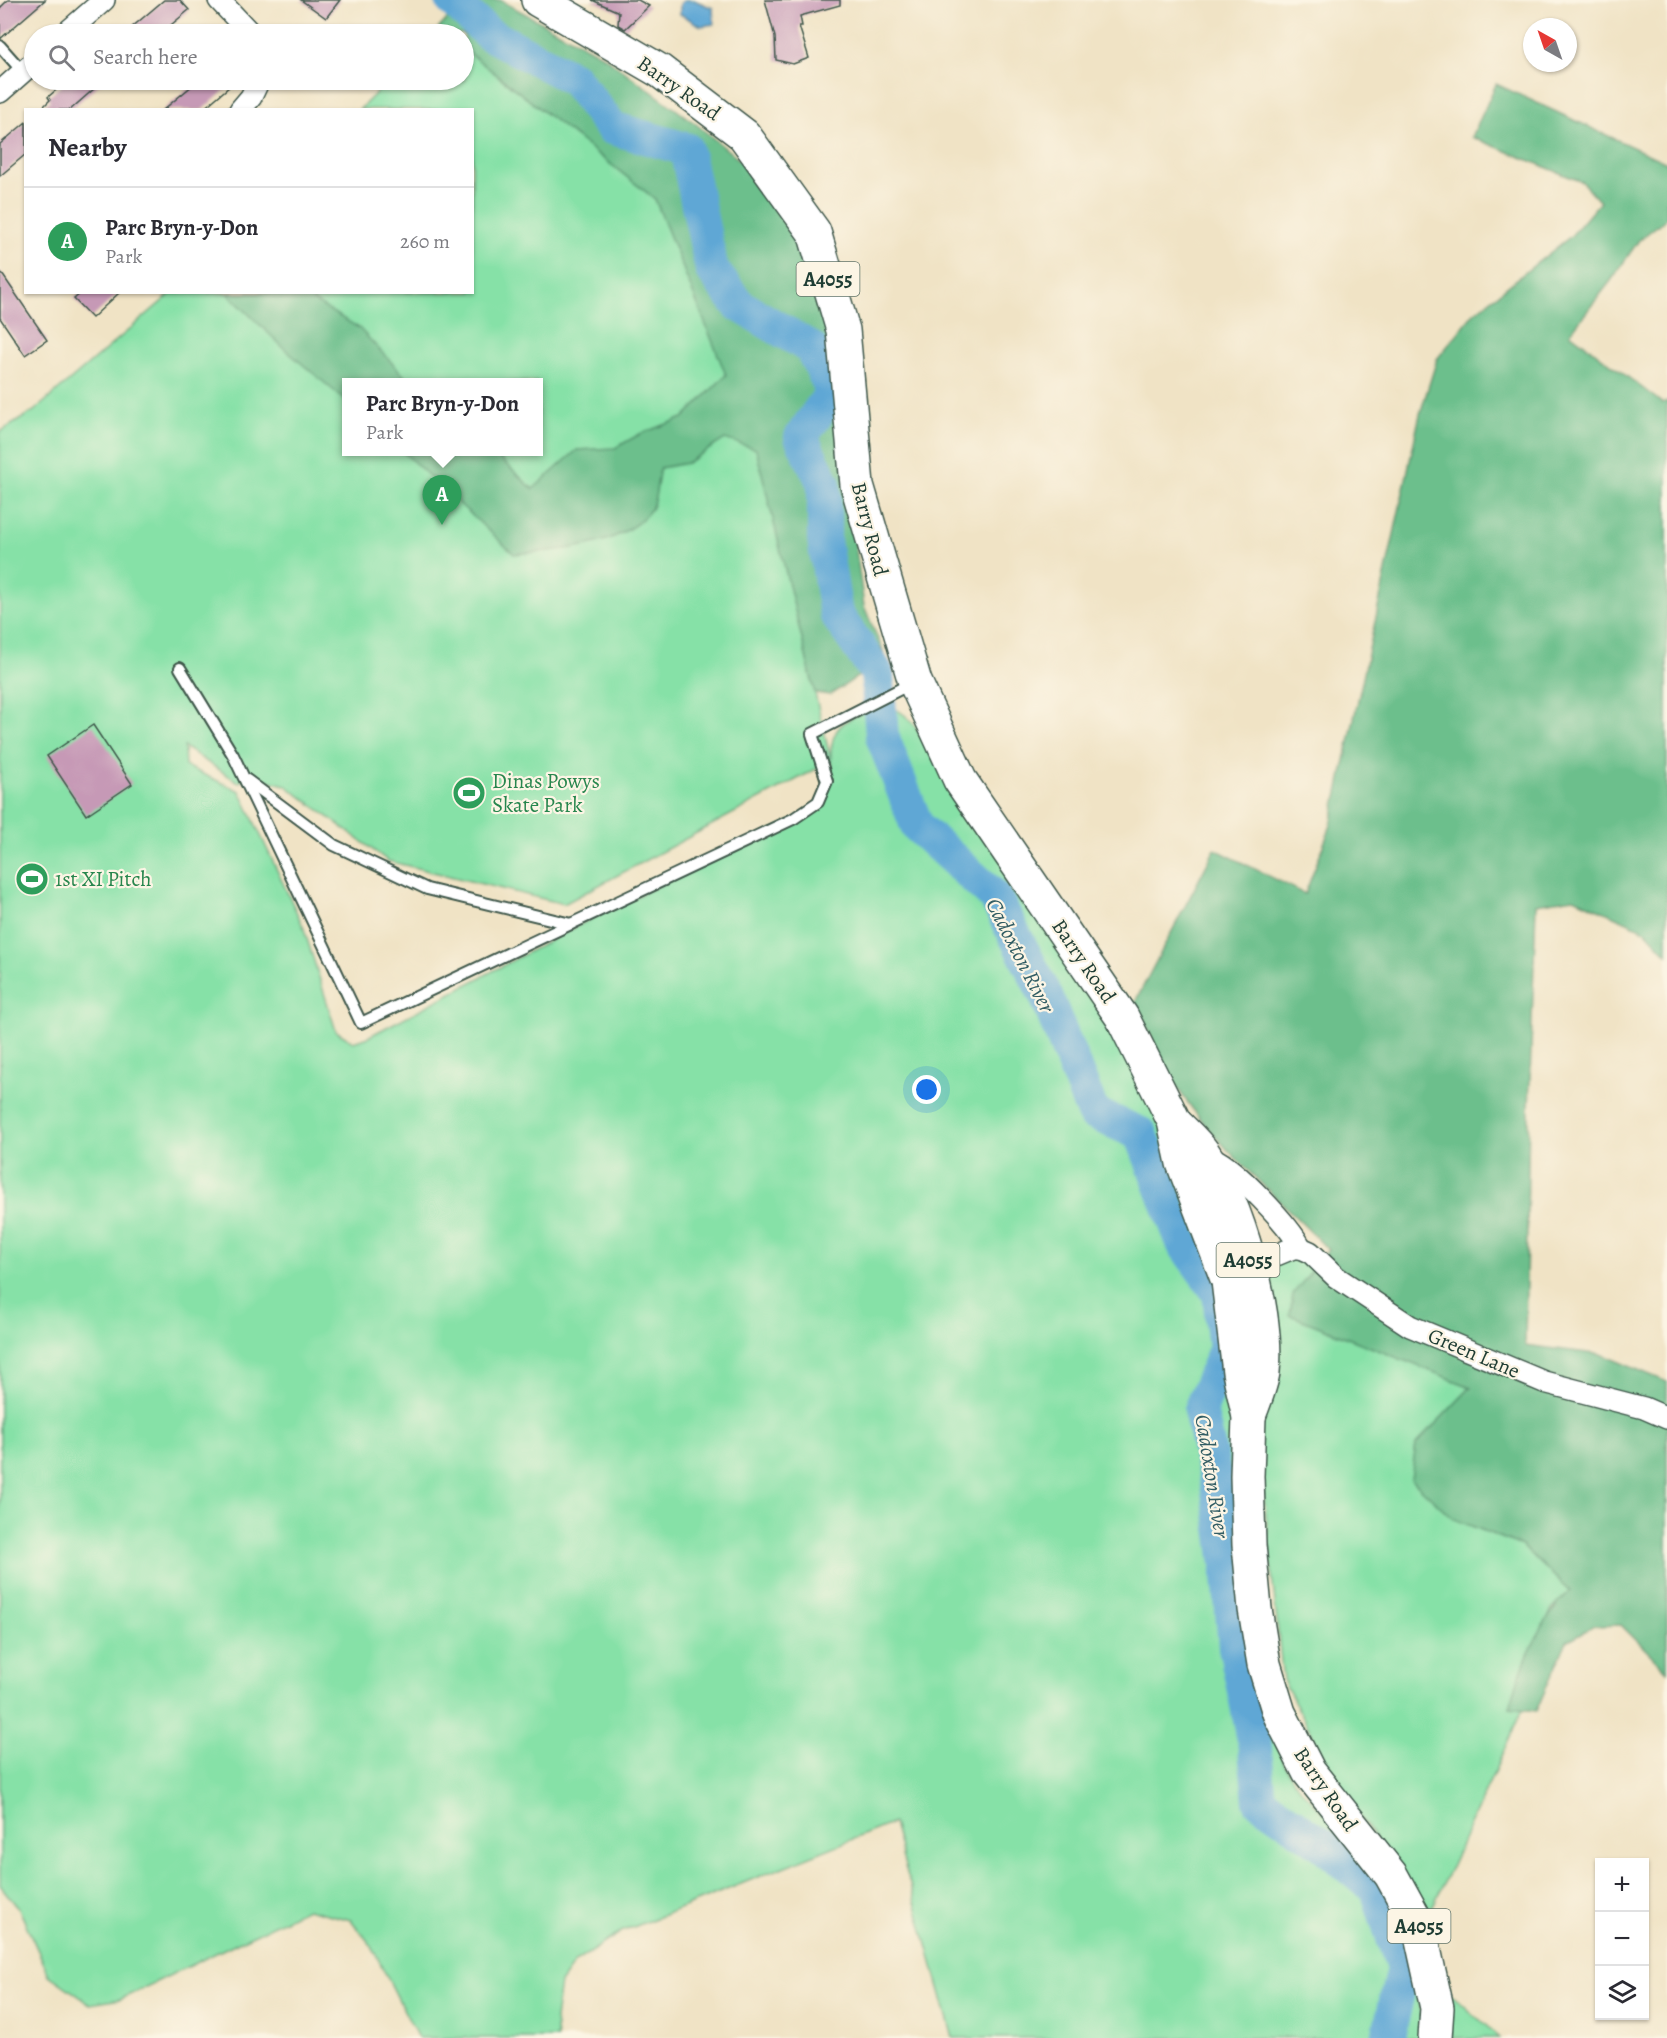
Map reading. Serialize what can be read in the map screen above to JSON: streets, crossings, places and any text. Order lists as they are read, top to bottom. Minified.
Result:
{"streets":{"main road":["Barry Road","A4055"],"street":["Green Lane"]},"crossings":[["Barry Road","Green Lane"]],"water":["Cadoxton River"],"places":{"sports":["Dinas Powys Skate Park","1st XI Pitch"]},"north":"top left","page":{"search":"Search here","heading":"Nearby","list":[{"mark":"A","name":"Parc Bryn-y-Don","note":"Park","value":"260 m"}],"popup":["Parc Bryn-y-Don","Park"],"pins":"A","map_buttons":["+","−"]}}
